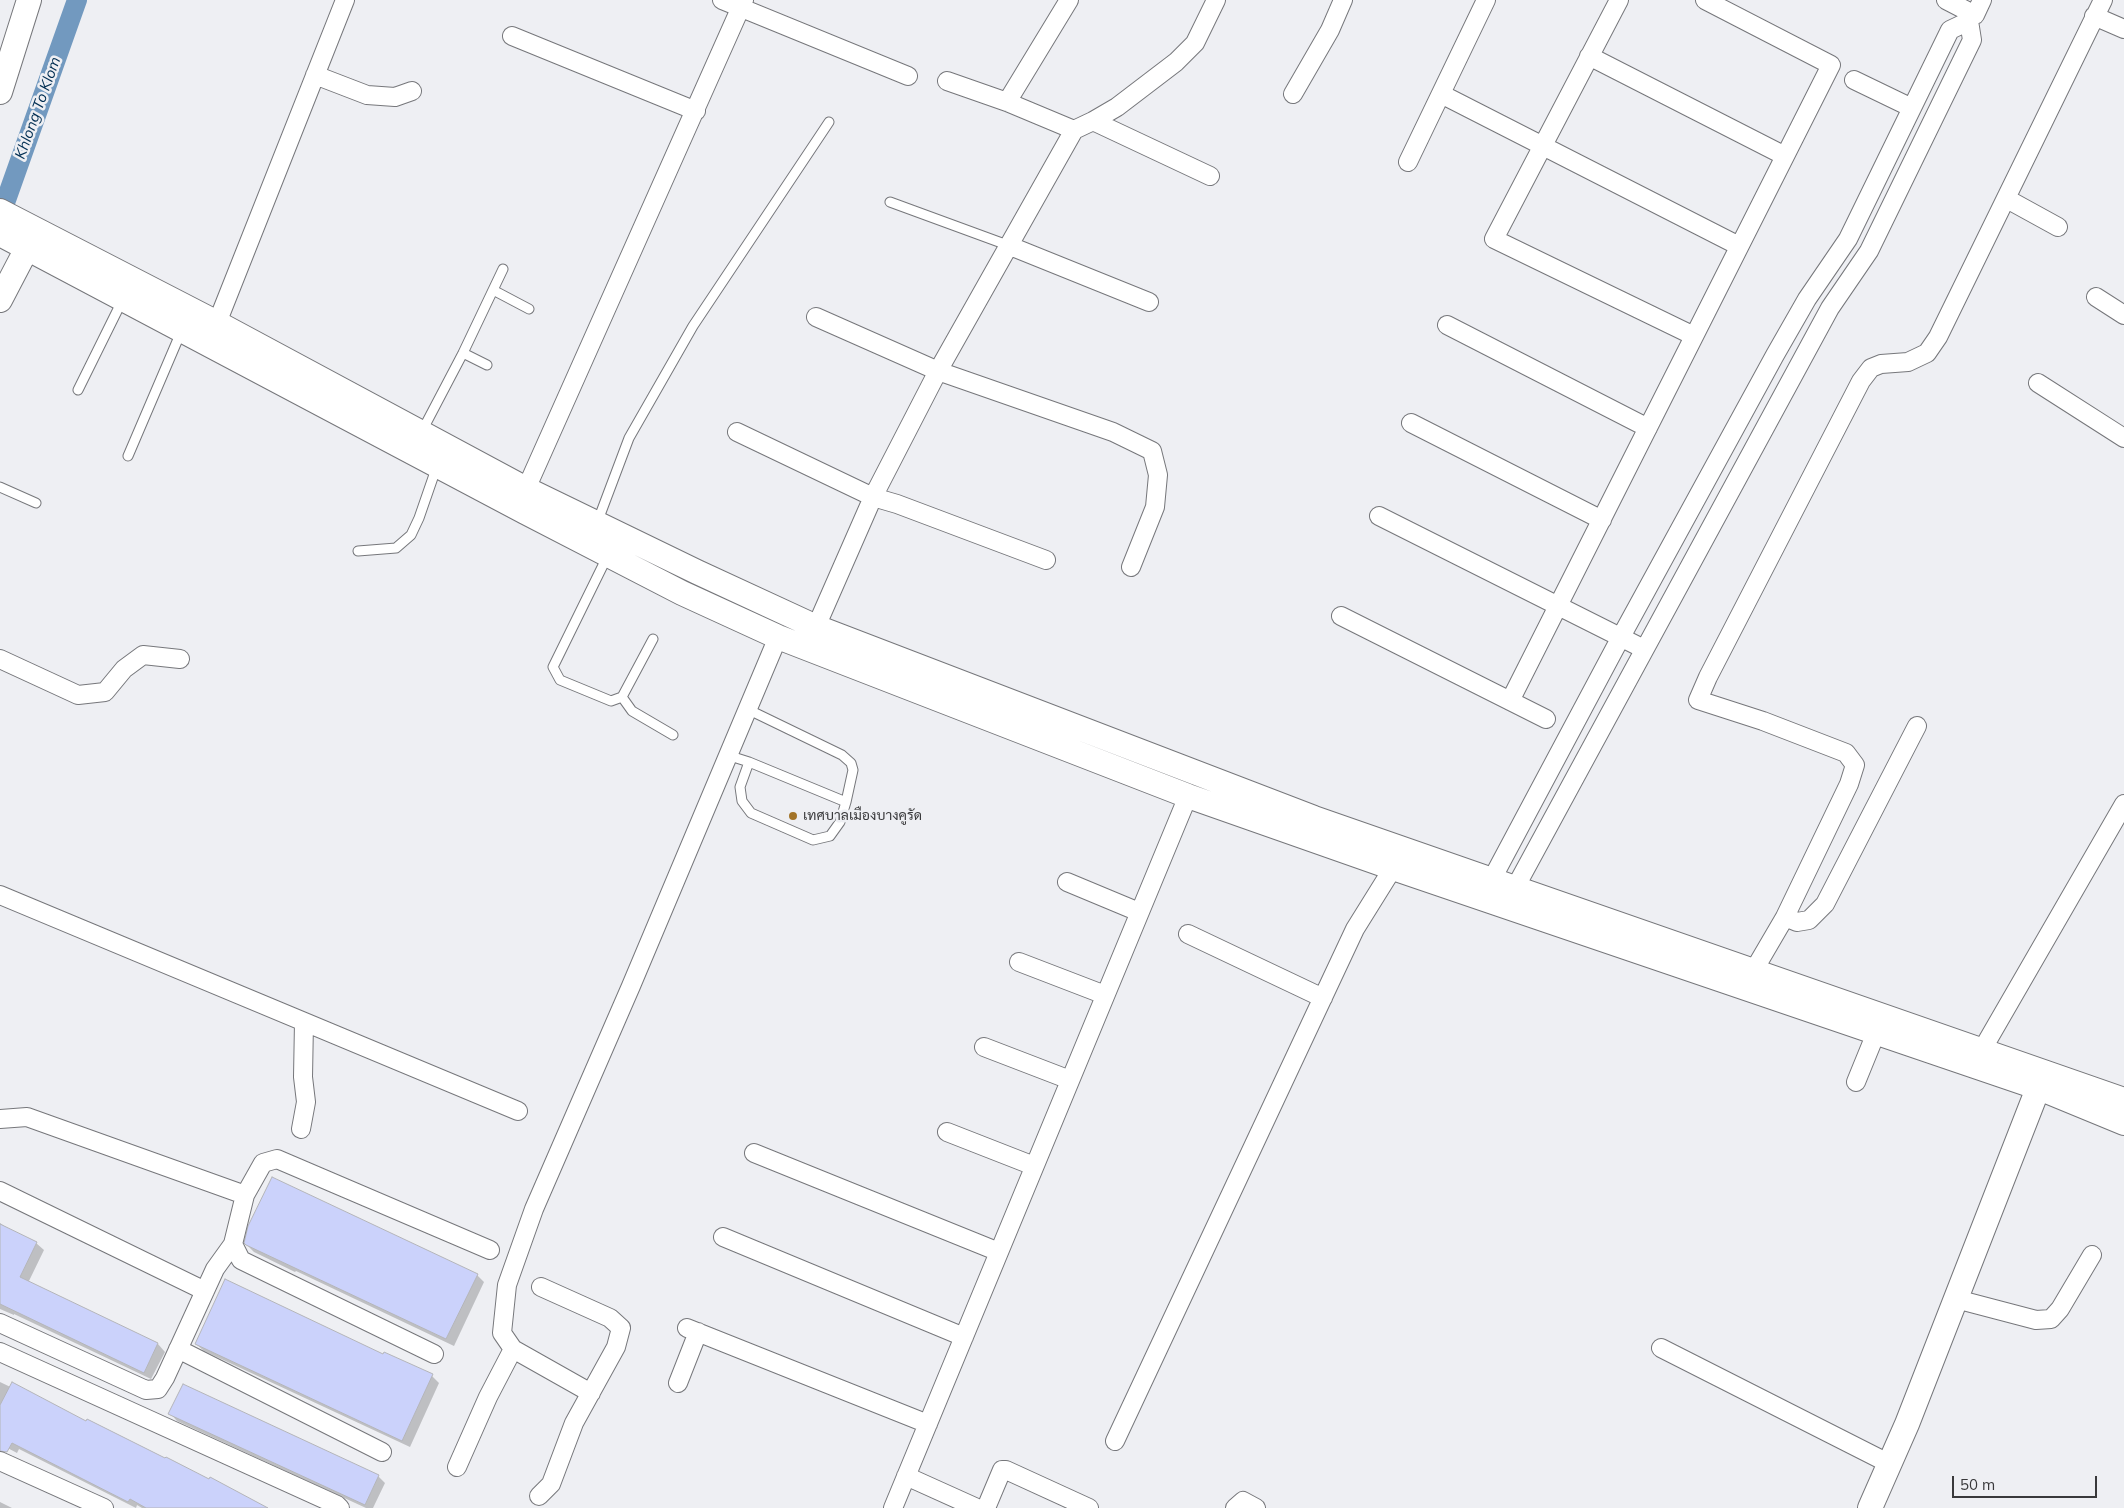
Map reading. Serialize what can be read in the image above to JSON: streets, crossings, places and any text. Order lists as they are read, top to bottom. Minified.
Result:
{"water":["Khlong To Klom"],"places":["เทศบาลเมืองบางคูรัด"],"scale_bar":"50 m"}
